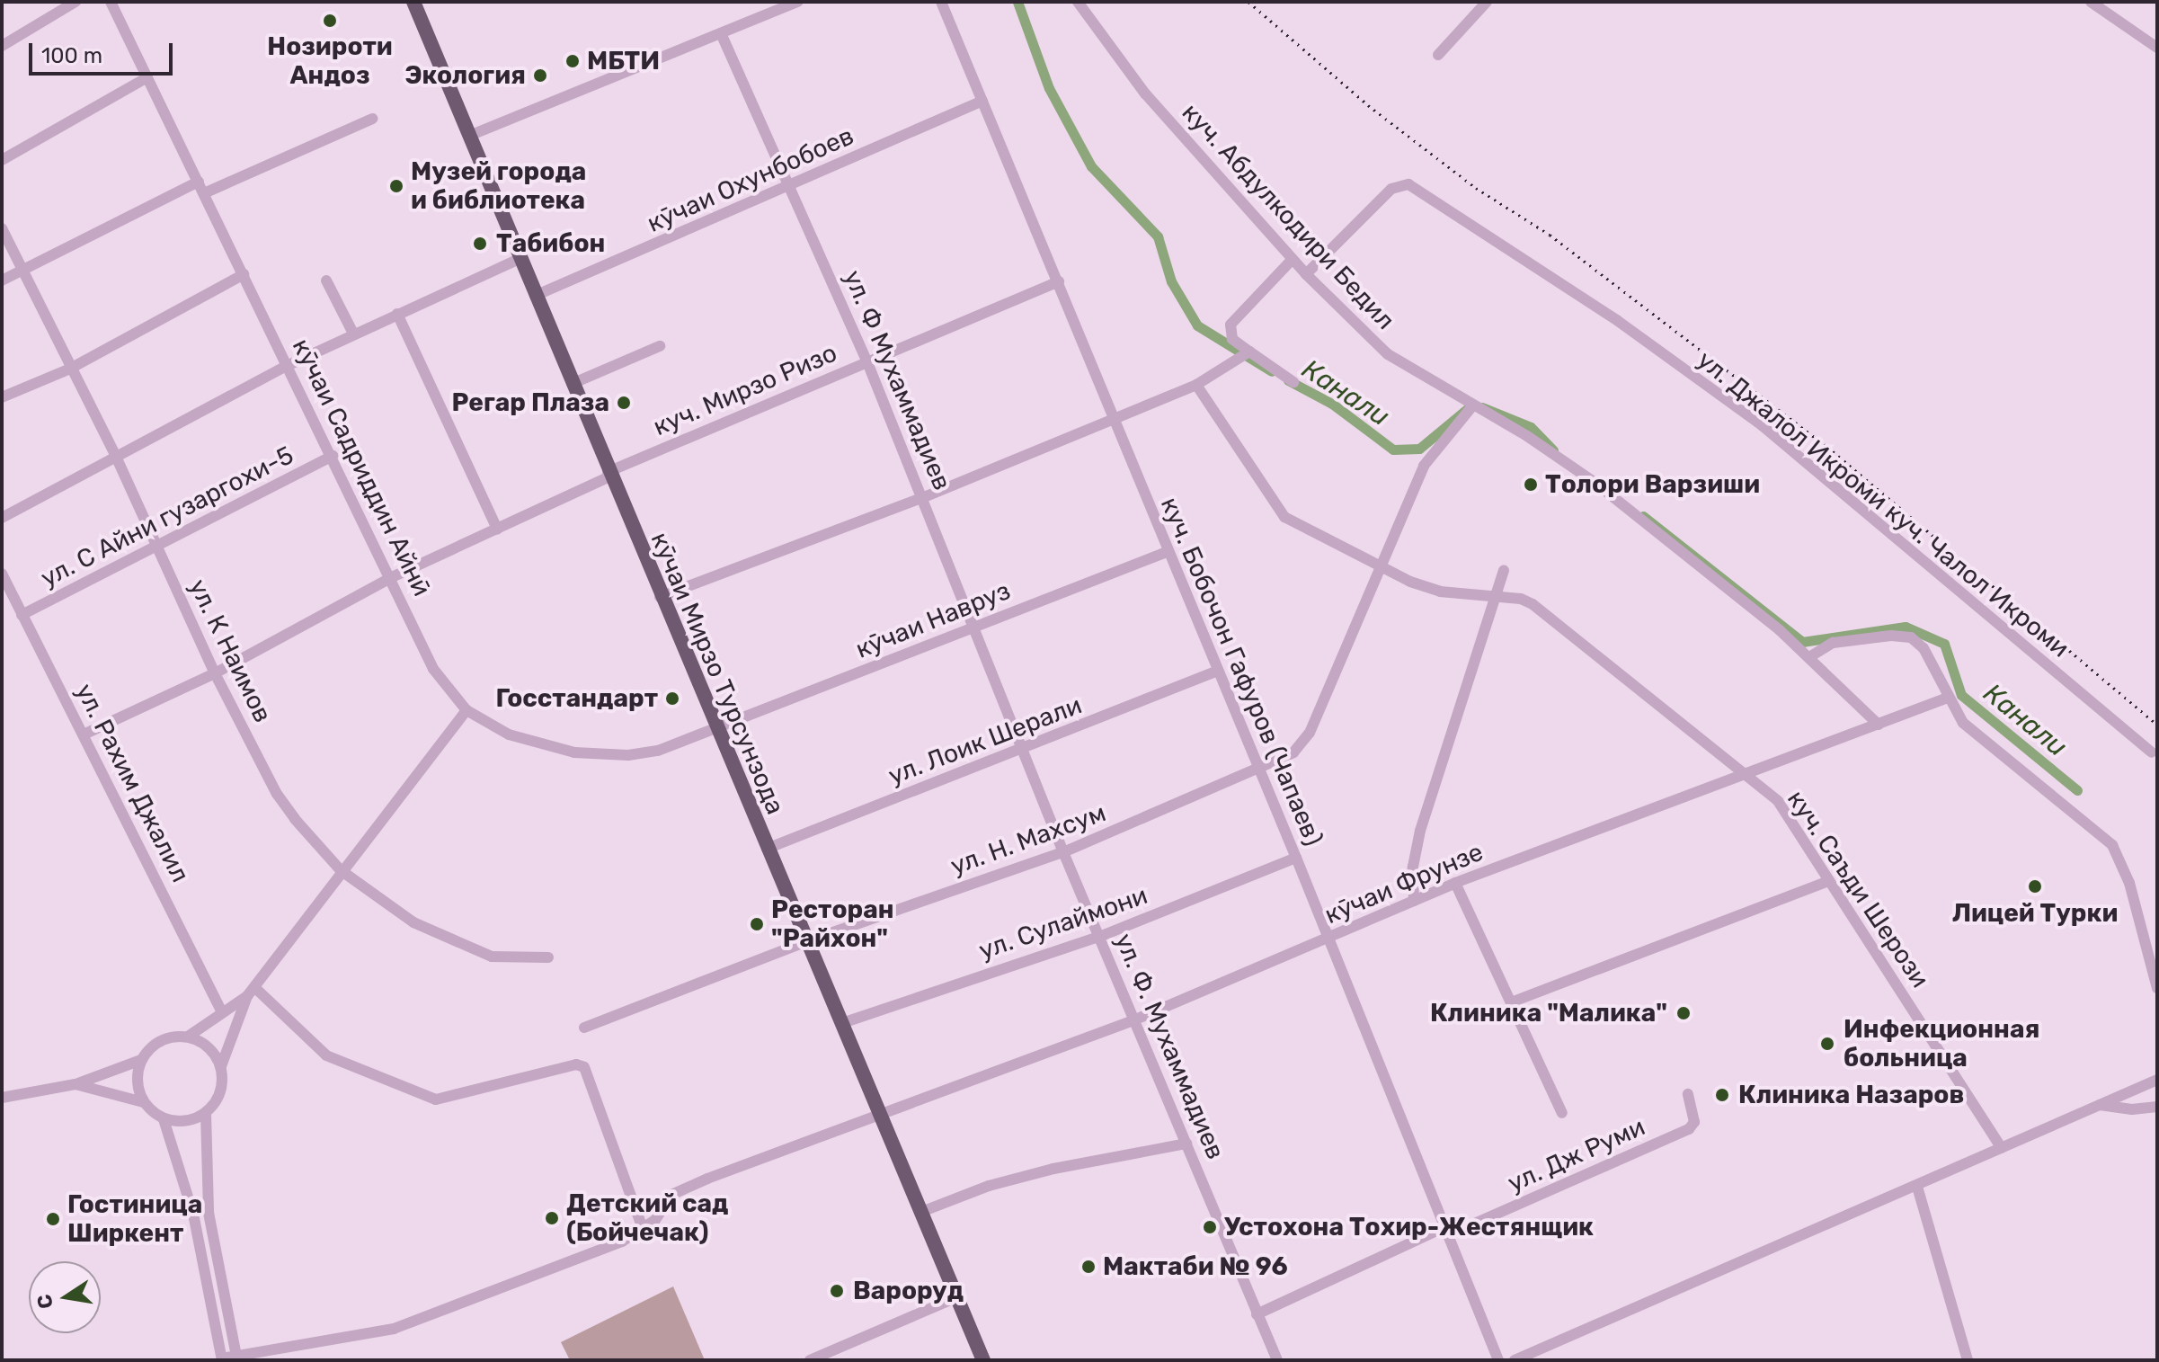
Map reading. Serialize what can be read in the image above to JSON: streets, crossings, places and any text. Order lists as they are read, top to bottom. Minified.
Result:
{"streets":{"main road":["кӯчаи Мирзо Турсунзода"],"street":["кӯчаи Охунбобоев","куч. Абдулкодири Бедил","ул. Ф Мухаммадиев","куч. Мирзо Ризо","кӯчаи Садриддин Айнӣ","ул. Джалол Икроми куч. Чалол Икроми","ул. С Айни гузаргохи-5","кӯчаи Навруз","ул. К Наимов","куч. Бобочон Гафуров (Чапаев)","ул. Лоик Шерали","ул. Рахим Джалил","ул. Н. Махсум","кӯчаи Фрунзе","куч. Саъди Шерози","ул. Сулаймони","ул. Ф. Мухаммадиев","ул. Дж Руми"]},"crossings":[["кӯчаи Охунбобоев","ул. Ф Мухаммадиев"],["кӯчаи Охунбобоев","куч. Бобочон Гафуров (Чапаев)"],["кӯчаи Охунбобоев","кӯчаи Мирзо Турсунзода"],["куч. Абдулкодири Бедил","ул. Джалол Икроми куч. Чалол Икроми"],["куч. Абдулкодири Бедил","ул. Н. Махсум"],["куч. Абдулкодири Бедил","кӯчаи Фрунзе"],["ул. Ф Мухаммадиев","куч. Мирзо Ризо"],["ул. Ф Мухаммадиев","кӯчаи Навруз"],["ул. Ф Мухаммадиев","ул. Лоик Шерали"],["ул. Ф Мухаммадиев","ул. Ф. Мухаммадиев"],["куч. Мирзо Ризо","кӯчаи Садриддин Айнӣ"],["куч. Мирзо Ризо","ул. К Наимов"],["куч. Мирзо Ризо","куч. Бобочон Гафуров (Чапаев)"],["куч. Мирзо Ризо","кӯчаи Мирзо Турсунзода"],["куч. Мирзо Ризо","ул. Рахим Джалил"],["кӯчаи Садриддин Айнӣ","ул. С Айни гузаргохи-5"],["кӯчаи Садриддин Айнӣ","кӯчаи Навруз"],["кӯчаи Садриддин Айнӣ","кӯчаи Мирзо Турсунзода"],["ул. С Айни гузаргохи-5","ул. К Наимов"],["ул. С Айни гузаргохи-5","ул. Рахим Джалил"],["кӯчаи Навруз","куч. Бобочон Гафуров (Чапаев)"],["кӯчаи Навруз","кӯчаи Мирзо Турсунзода"],["куч. Бобочон Гафуров (Чапаев)","ул. Лоик Шерали"],["куч. Бобочон Гафуров (Чапаев)","ул. Н. Махсум"],["куч. Бобочон Гафуров (Чапаев)","кӯчаи Фрунзе"],["куч. Бобочон Гафуров (Чапаев)","ул. Сулаймони"],["куч. Бобочон Гафуров (Чапаев)","ул. Дж Руми"],["кӯчаи Мирзо Турсунзода","ул. Лоик Шерали"],["кӯчаи Мирзо Турсунзода","ул. Н. Махсум"],["кӯчаи Мирзо Турсунзода","кӯчаи Фрунзе"],["кӯчаи Мирзо Турсунзода","ул. Сулаймони"],["ул. Лоик Шерали","ул. Ф. Мухаммадиев"],["ул. Н. Махсум","куч. Саъди Шерози"],["ул. Н. Махсум","ул. Ф. Мухаммадиев"],["кӯчаи Фрунзе","куч. Саъди Шерози"],["кӯчаи Фрунзе","ул. Ф. Мухаммадиев"],["кӯчаи Фрунзе","ул. Дж Руми"],["ул. Сулаймони","ул. Ф. Мухаммадиев"],["ул. Ф. Мухаммадиев","ул. Дж Руми"]],"water":["Канали"],"places":["Нозироти Андоз","МБТИ","Экология","Музей города и библиотека","Табибон","Регар Плаза","Толори Варзиши","Госстандарт","Лицей Турки","Ресторан \"Райхон\"","Клиника \"Малика\"","Инфекционная больница","Клиника Назаров","Детский сад (Бойчечак)","Гостиница Ширкент","Устохона Тохир-Жестянщик","Мактаби № 96","Вароруд"],"scale_bar":"100 m","north":"left"}
